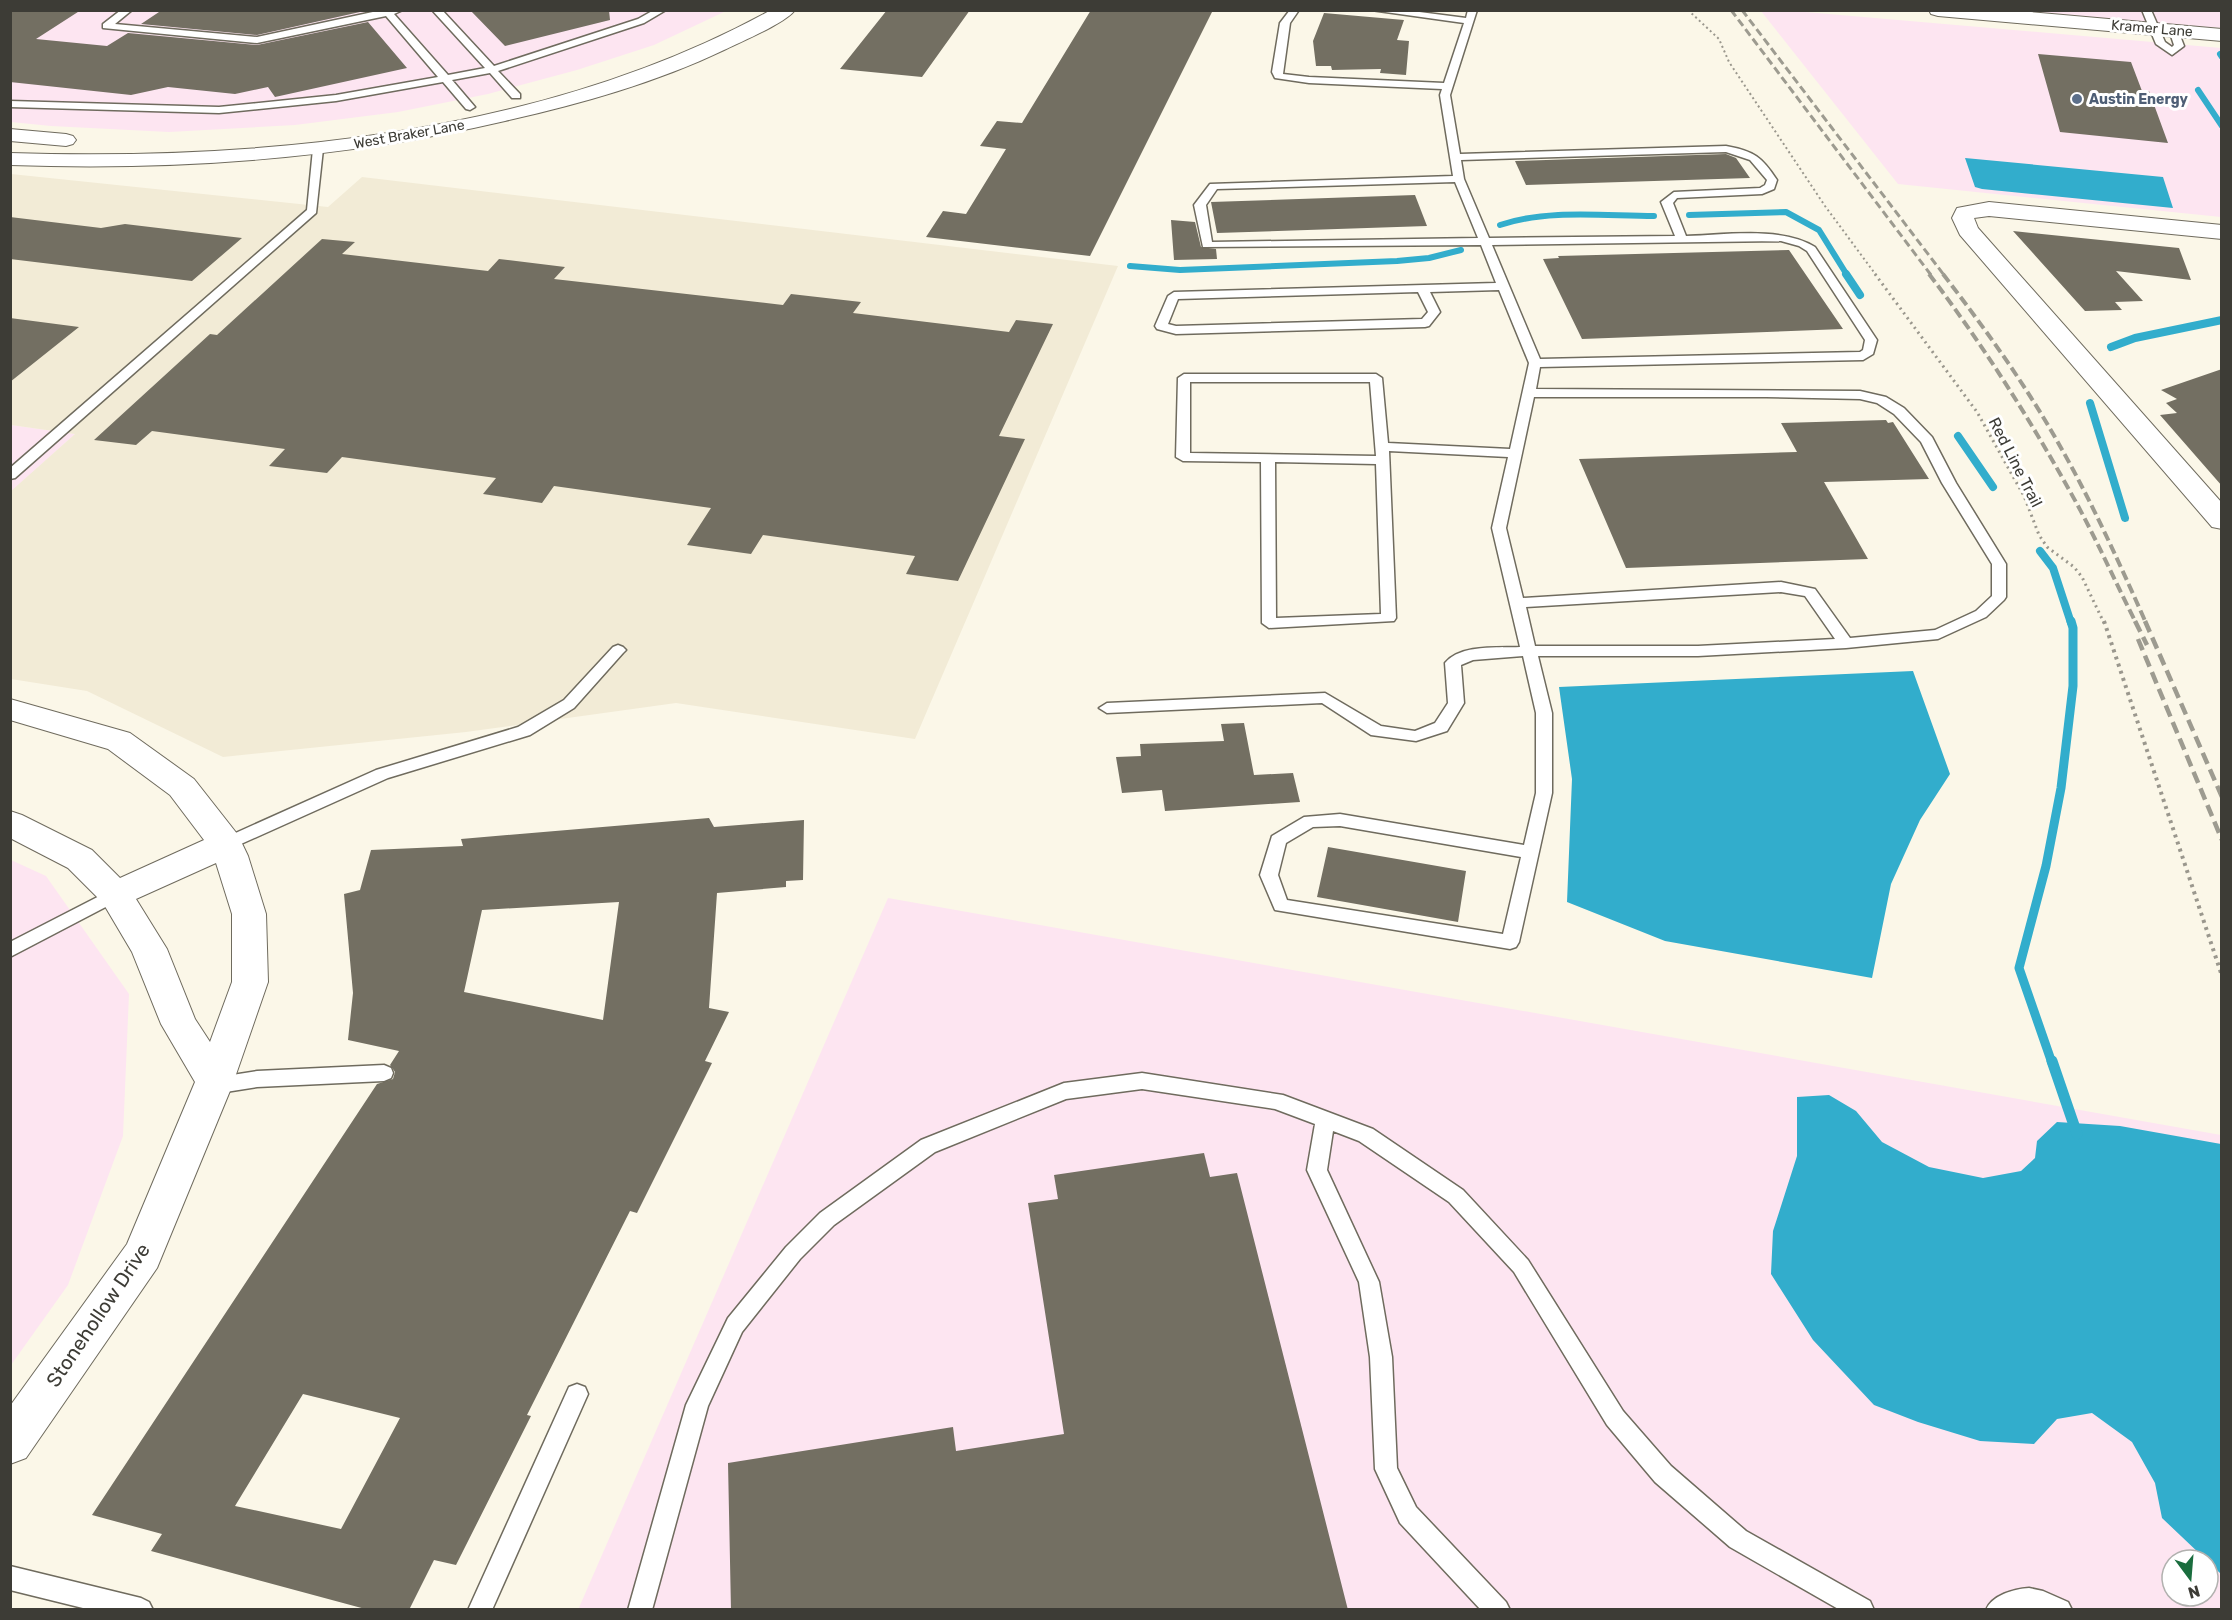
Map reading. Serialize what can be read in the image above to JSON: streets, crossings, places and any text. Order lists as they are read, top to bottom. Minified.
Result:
{"streets":{"street":["Kramer Lane","West Braker Lane","Stonehollow Drive"],"path":["Red Line Trail"]},"places":["Austin Energy"],"north":"bottom"}
